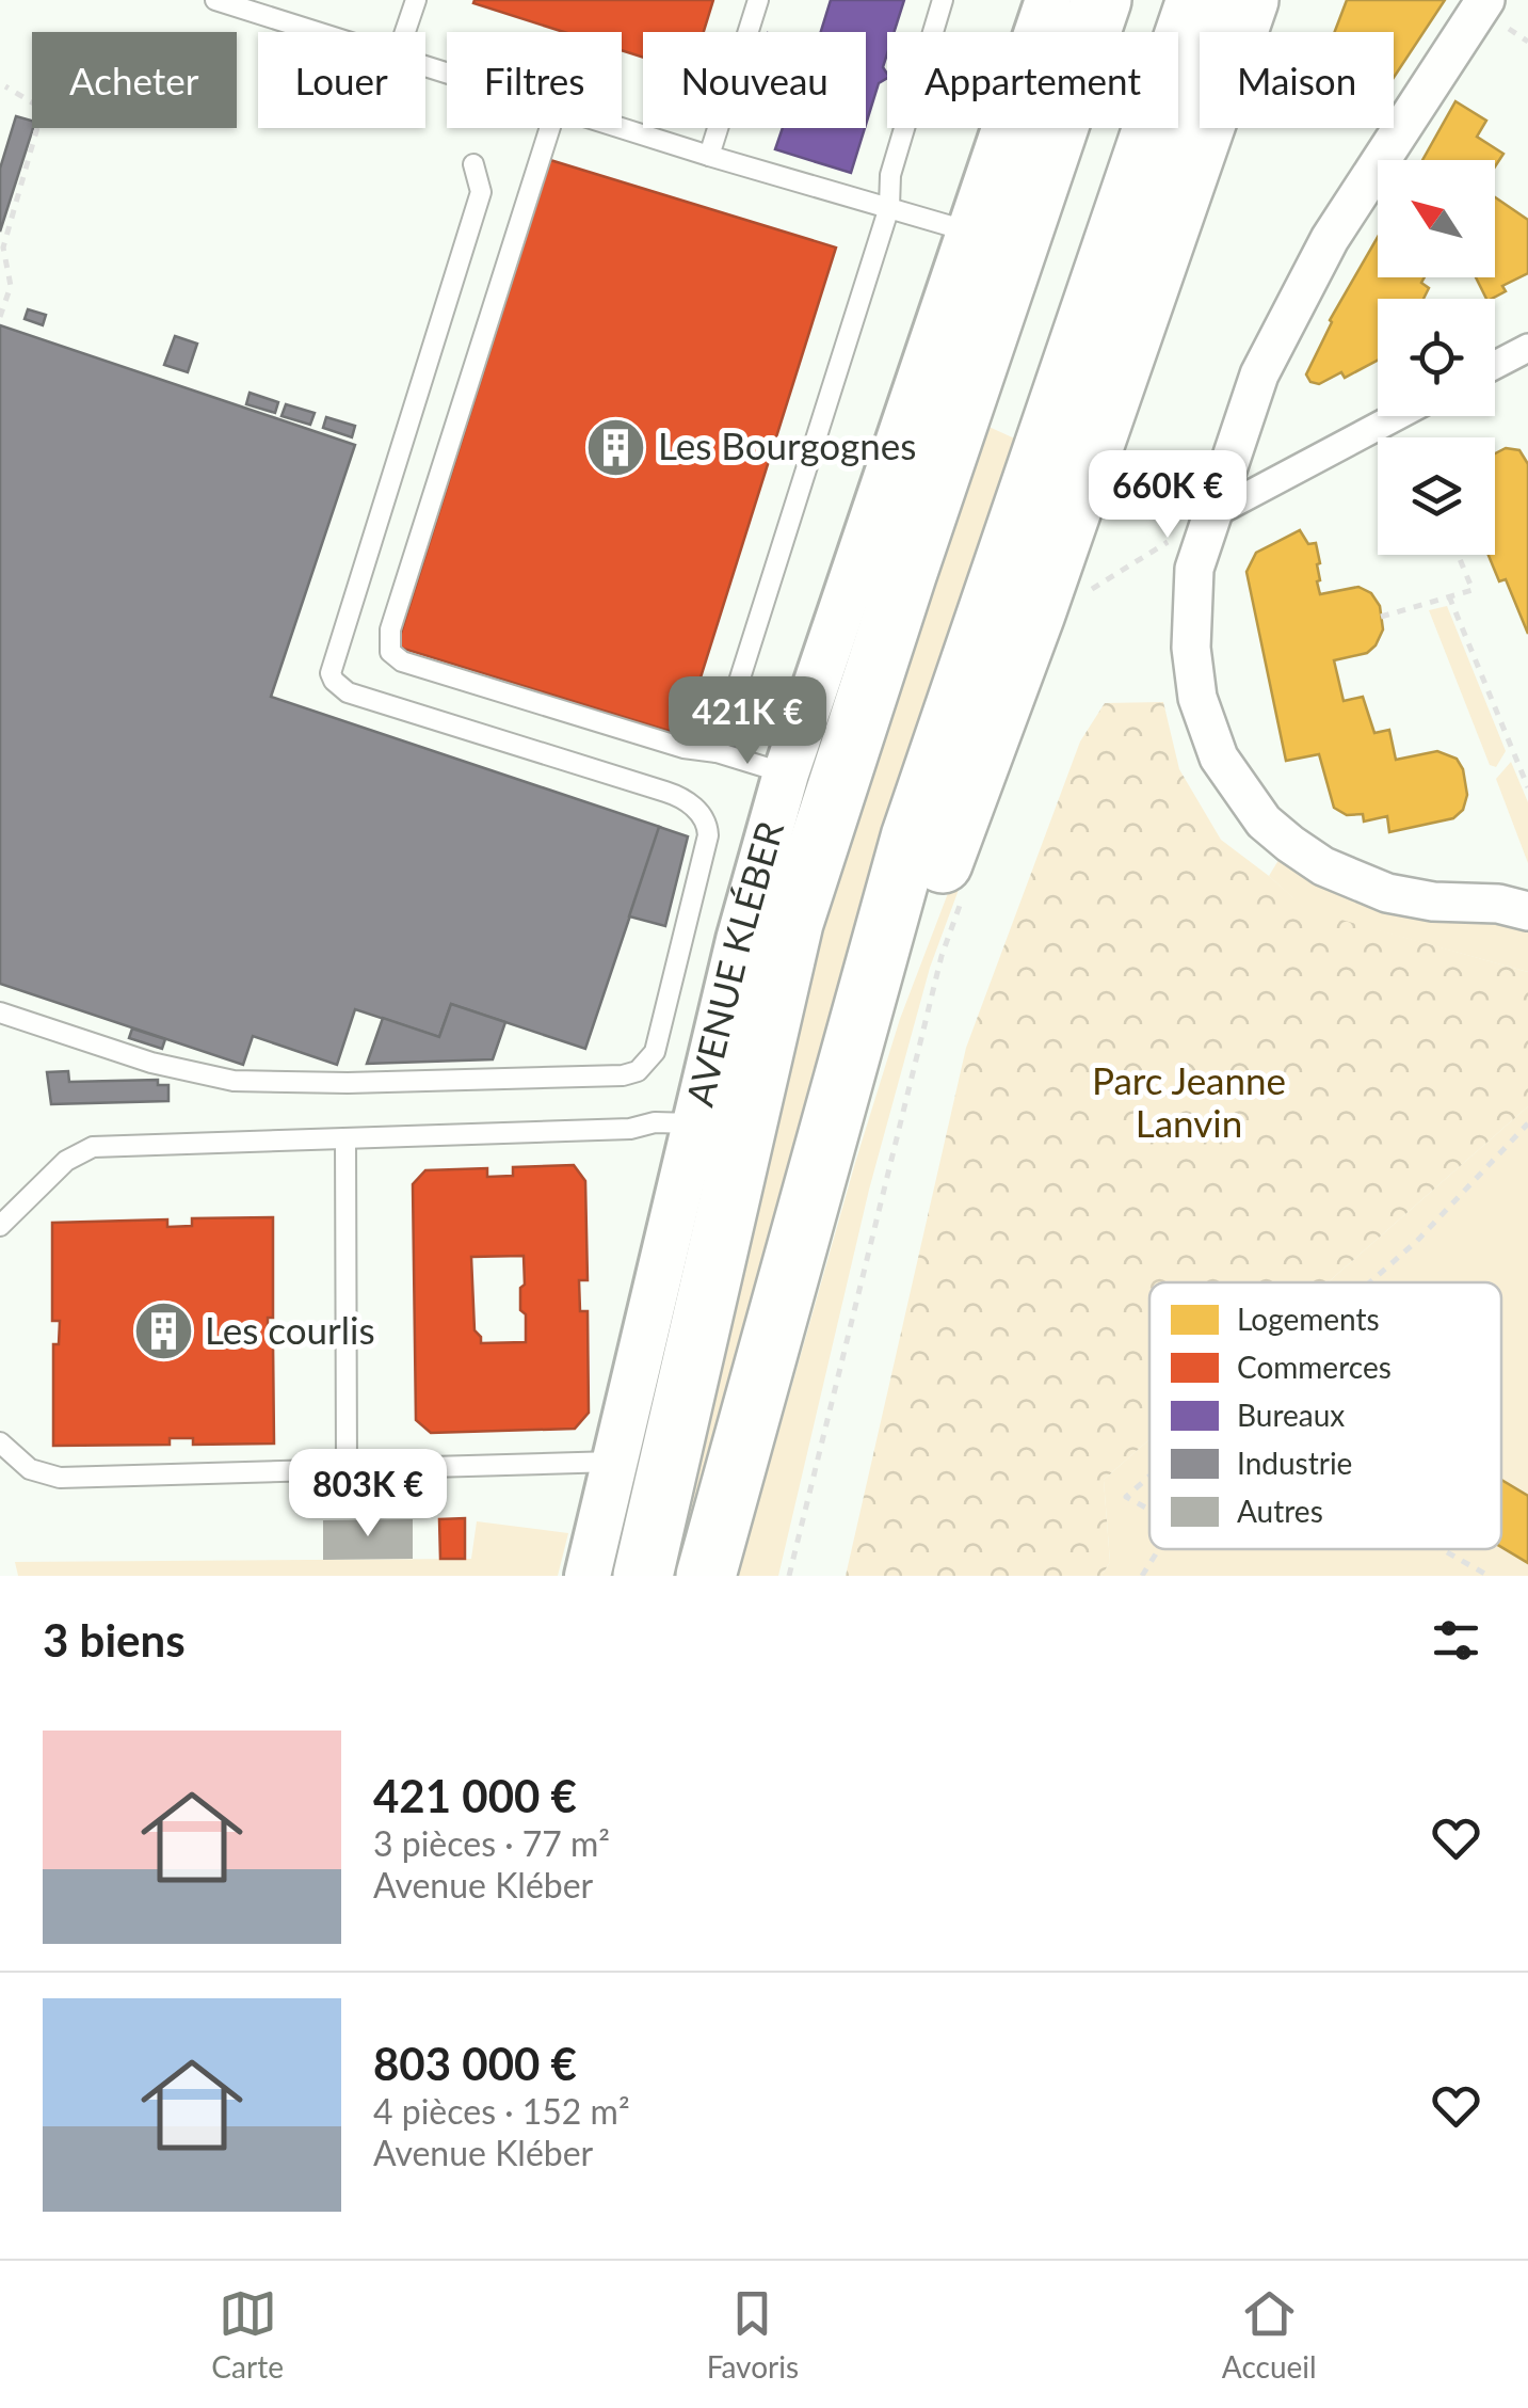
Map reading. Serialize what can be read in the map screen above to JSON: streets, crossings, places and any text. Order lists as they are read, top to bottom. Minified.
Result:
{"streets":{"street":["AVENUE KLÉBER"]},"parks":["Parc Jeanne Lanvin"],"places":{"building":["Les Bourgognes","Les courlis"]},"legend":["Logements","Commerces","Bureaux","Industrie","Autres"],"north":"top left","page":{"chip":["Acheter","Louer","Filtres","Nouveau","Appartement","Maison"],"price":["660K €","421K €","803K €"],"heading":"3 biens","list":[{"name":"421 000 €","note":"3 pièces · 77 m² · Avenue Kléber"},{"name":"803 000 €","note":"4 pièces · 152 m² · Avenue Kléber"}],"tabs":["Carte","Favoris","Accueil"]}}
